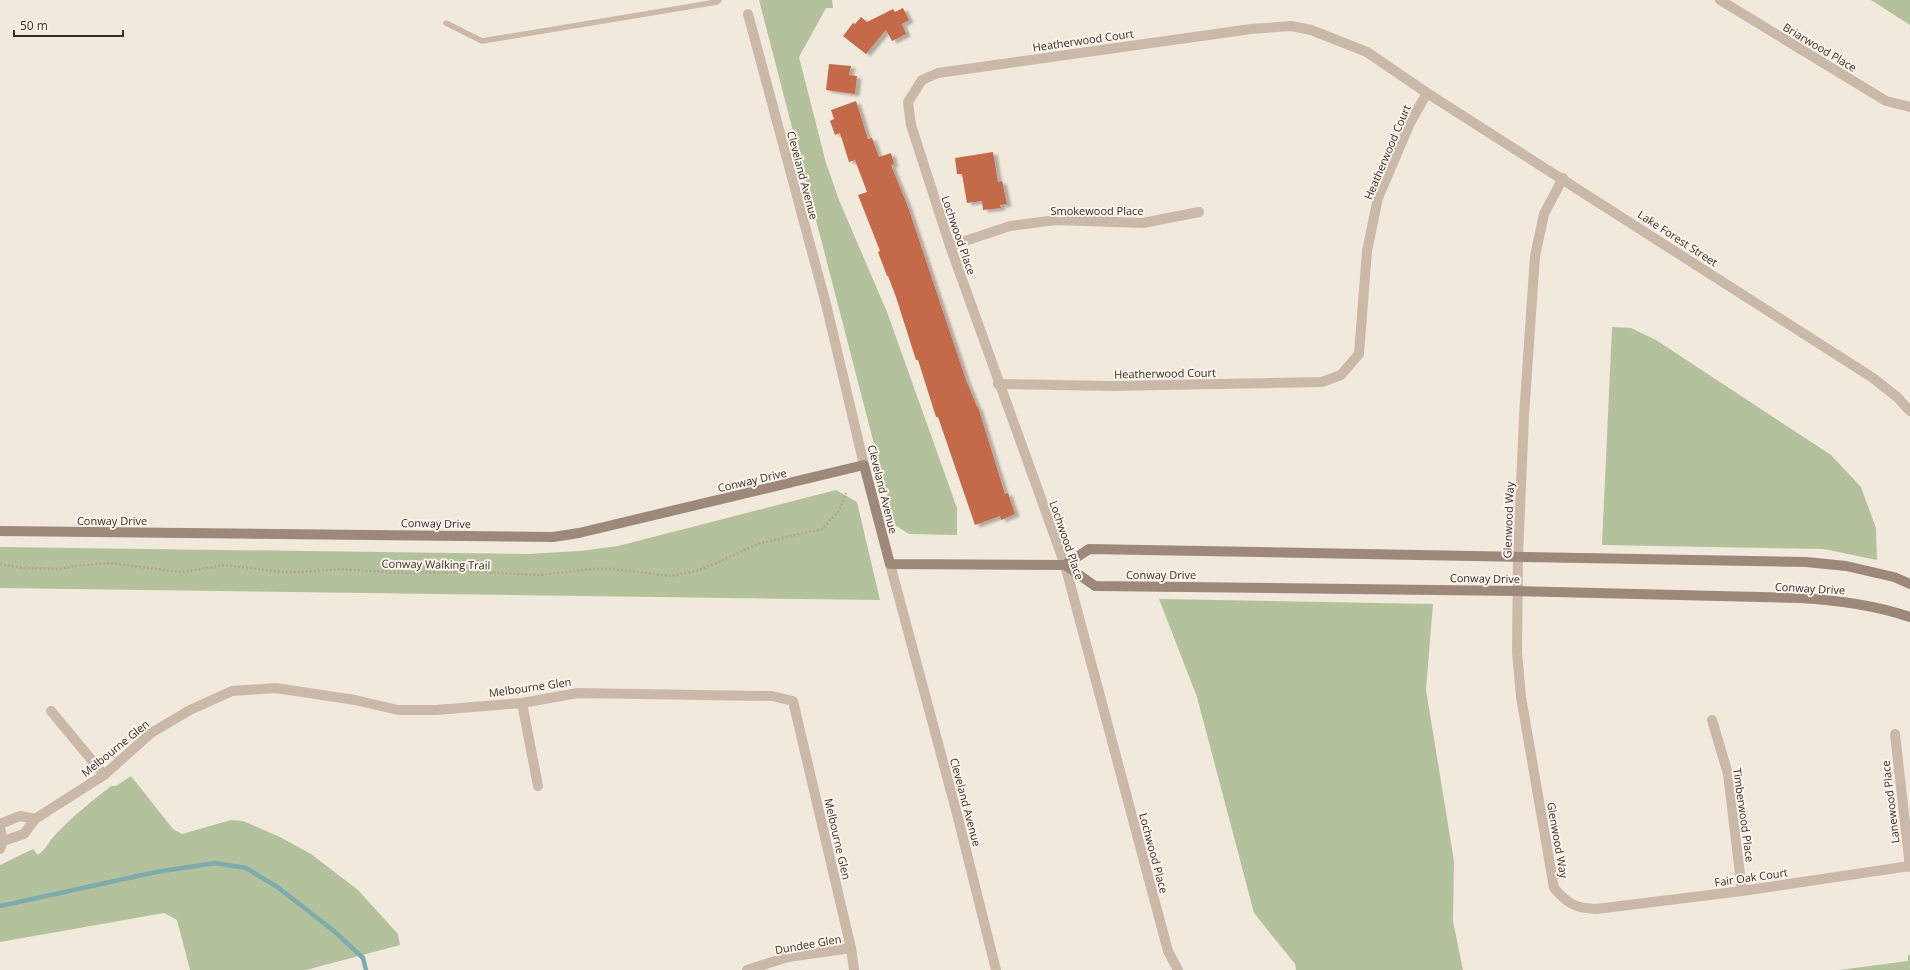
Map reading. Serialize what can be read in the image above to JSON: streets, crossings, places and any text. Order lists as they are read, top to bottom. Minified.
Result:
{"streets":{"street":["Heatherwood Court","Briarwood Place","Cleveland Avenue","Smokewood Place","Lochwood Place","Lake Forest Street","Conway Drive","Glenwood Way","Melbourne Glen","Lanewood Place","Timberwood Place","Fair Oak Court","Dundee Glen"],"path":["Conway Walking Trail"]},"crossings":[["Heatherwood Court","Lochwood Place"],["Heatherwood Court","Lake Forest Street"],["Cleveland Avenue","Conway Drive"],["Smokewood Place","Lochwood Place"],["Lochwood Place","Conway Drive"],["Lake Forest Street","Glenwood Way"],["Conway Drive","Glenwood Way"],["Glenwood Way","Fair Oak Court"],["Melbourne Glen","Dundee Glen"],["Lanewood Place","Fair Oak Court"],["Timberwood Place","Fair Oak Court"]],"scale_bar":"50 m"}
